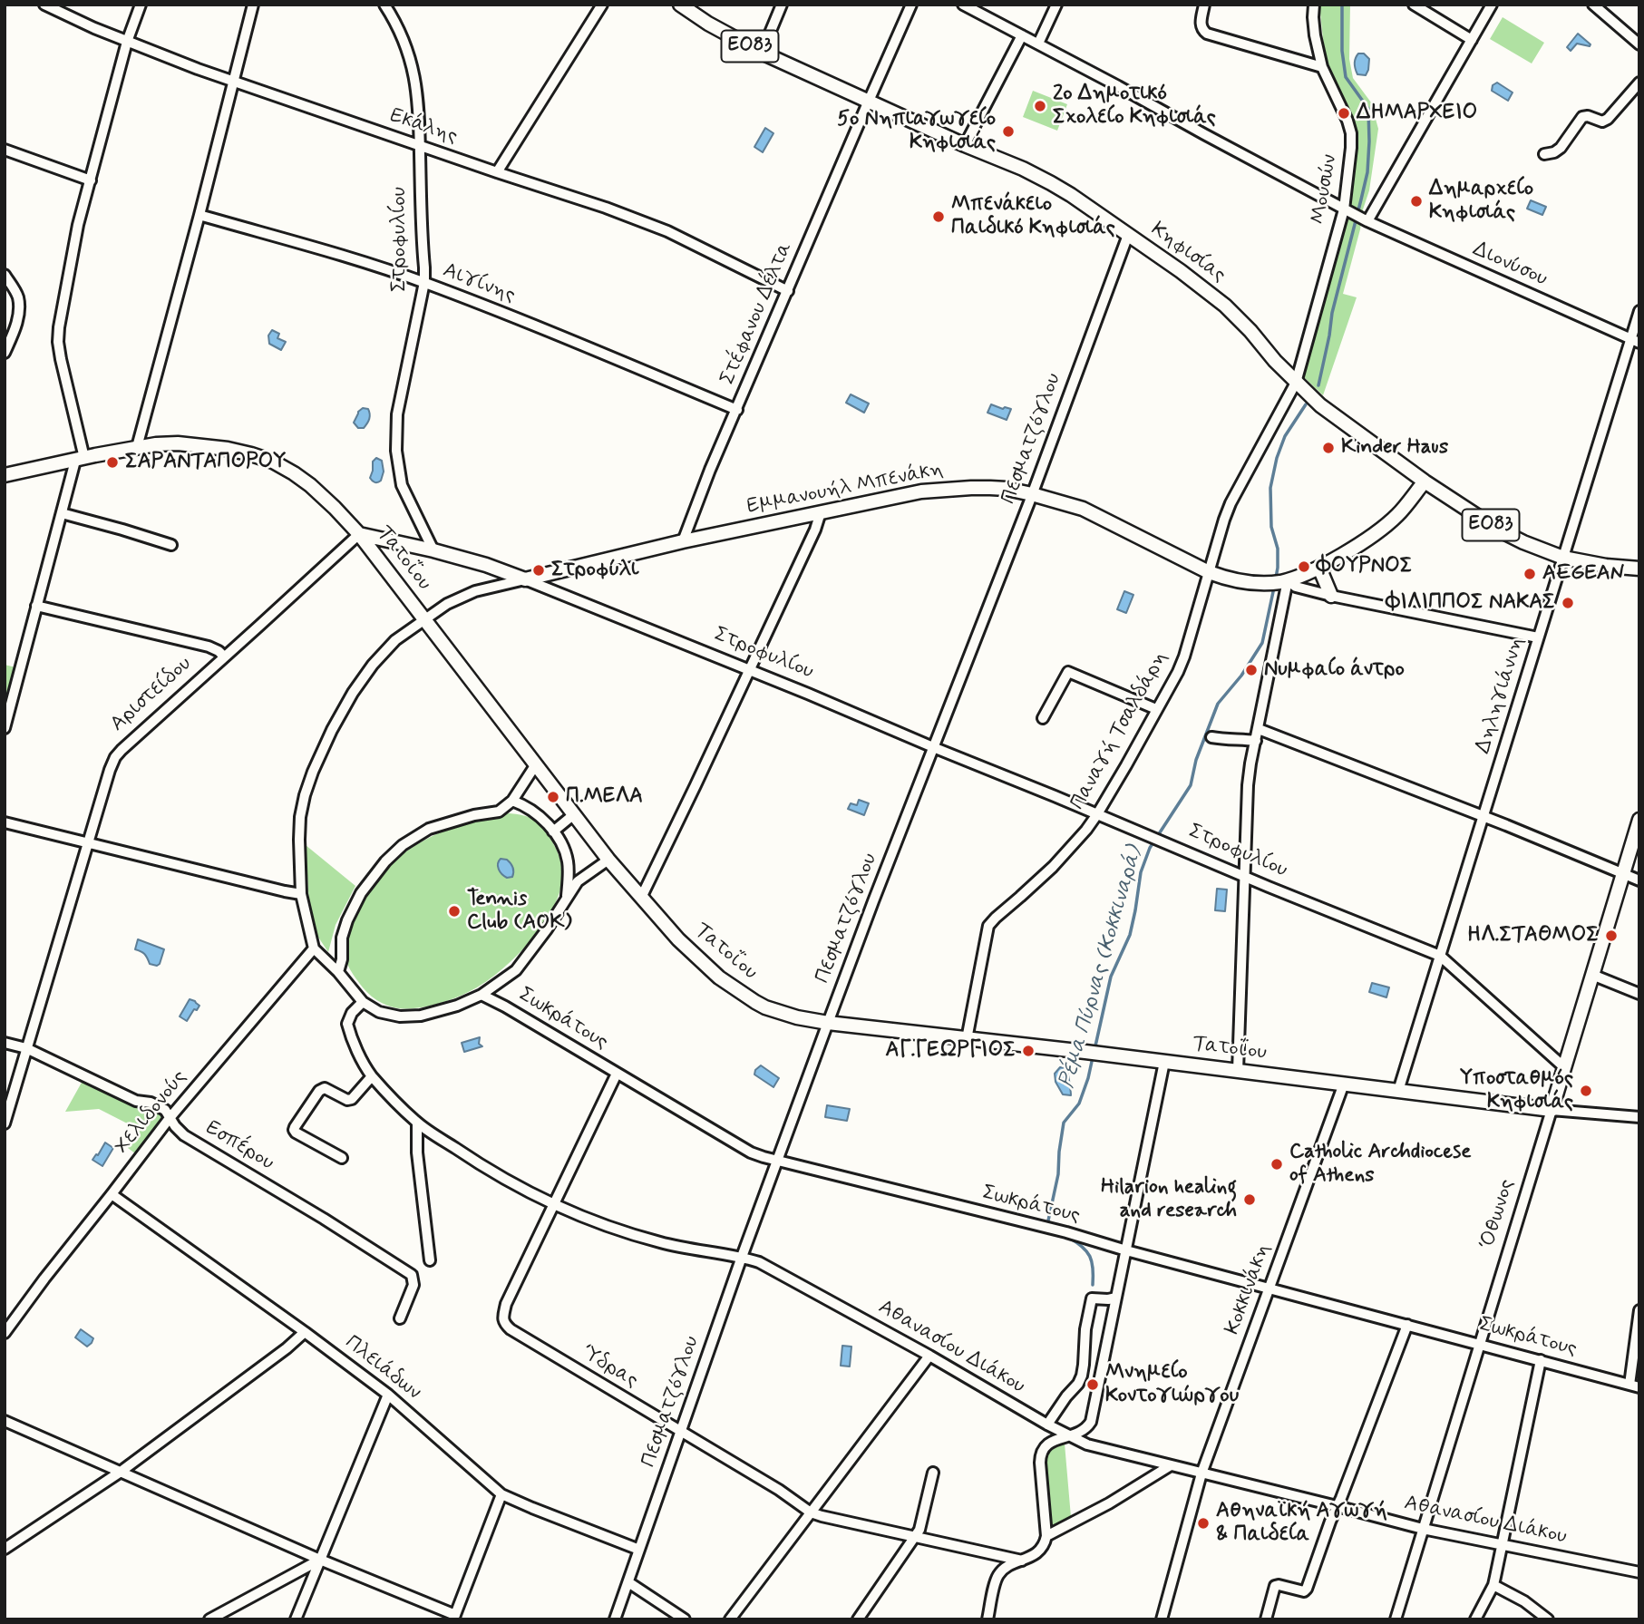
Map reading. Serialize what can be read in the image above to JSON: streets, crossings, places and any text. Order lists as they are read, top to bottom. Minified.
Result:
{"streets":{"main road":["ΕΟ83","Στροφυλίου","Κηφισίας","Εμμανουήλ Μπενάκη","Τατοΐου","Όθωνος"],"street":["Εκάλης","Μουσών","Διονύσου","Αιγίνης","Στέφανου Δέλτα","Πεσματζόγλου","Αριστείδου","Δηληγιάννη","Παναγή Τσαλδάρη","Σωκράτους","Χελιδονούς","Εσπέρου","Κοκκινάκη","Αθανασίου Διάκου","Ύδρας","Πλειάδων"]},"crossings":[["Εκάλης","Στροφυλίου"],["Εκάλης","Στέφανου Δέλτα"],["Μουσών","Κηφισίας"],["Μουσών","Διονύσου"],["Μουσών","Παναγή Τσαλδάρη"],["Στροφυλίου","Αιγίνης"],["Στροφυλίου","Πεσματζόγλου"],["Στροφυλίου","Εμμανουήλ Μπενάκη"],["Στροφυλίου","Δηληγιάννη"],["Στροφυλίου","Παναγή Τσαλδάρη"],["Στροφυλίου","Όθωνος"],["Κηφισίας","Στέφανου Δέλτα"],["Κηφισίας","Πεσματζόγλου"],["Κηφισίας","Εμμανουήλ Μπενάκη"],["Κηφισίας","Δηληγιάννη"],["Κηφισίας","Παναγή Τσαλδάρη"],["Διονύσου","Δηληγιάννη"],["Αιγίνης","Στέφανου Δέλτα"],["Στέφανου Δέλτα","Εμμανουήλ Μπενάκη"],["Πεσματζόγλου","Εμμανουήλ Μπενάκη"],["Πεσματζόγλου","Τατοΐου"],["Πεσματζόγλου","Σωκράτους"],["Πεσματζόγλου","Αθανασίου Διάκου"],["Πεσματζόγλου","Ύδρας"],["Πεσματζόγλου","Πλειάδων"],["Εμμανουήλ Μπενάκη","Τατοΐου"],["Εμμανουήλ Μπενάκη","Παναγή Τσαλδάρη"],["Εμμανουήλ Μπενάκη","Χελιδονούς"],["Τατοΐου","Αριστείδου"],["Τατοΐου","Δηληγιάννη"],["Τατοΐου","Παναγή Τσαλδάρη"],["Τατοΐου","Όθωνος"],["Τατοΐου","Κοκκινάκη"],["Αριστείδου","Εσπέρου"],["Σωκράτους","Όθωνος"],["Σωκράτους","Κοκκινάκη"],["Σωκράτους","Αθανασίου Διάκου"],["Σωκράτους","Ύδρας"],["Χελιδονούς","Εσπέρου"],["Χελιδονούς","Πλειάδων"],["Όθωνος","Αθανασίου Διάκου"],["Κοκκινάκη","Αθανασίου Διάκου"],["Αθανασίου Διάκου","Ύδρας"]],"water":["Ρέμα Πύρνας (Κοκκιναρά)"],"places":["2ο Δημοτικό Σχολείο Κηφισιάς","ΔΗΜΑΡΧΕΙΟ","5ο Νηπιαγωγείο Κηφισιάς","Δημαρχείο Κηφισιάς","Μπενάκειο Παιδικό Κηφισιάς","Kinder Haus","ΣΑΡΑΝΤΑΠΟΡΟΥ","ΦΟΥΡΝΟΣ","Στροφύλι","AEGEAN","ΦΙΛΙΠΠΟΣ ΝΑΚΑΣ","Νυμφαίο άντρο","Π.ΜΕΛΑ","Tennis Club (AOK)","ΗΛ.ΣΤΑΘΜΟΣ","ΑΓ.ΓΕΩΡΓΙΟΣ","Υποσταθμός Κηφισιάς","Catholic Archdiocese of Athens","Hilarion healing and research","Μνημείο Κοντογιώργου","Αθηναϊκή Αγωγή & Παιδεία"]}
